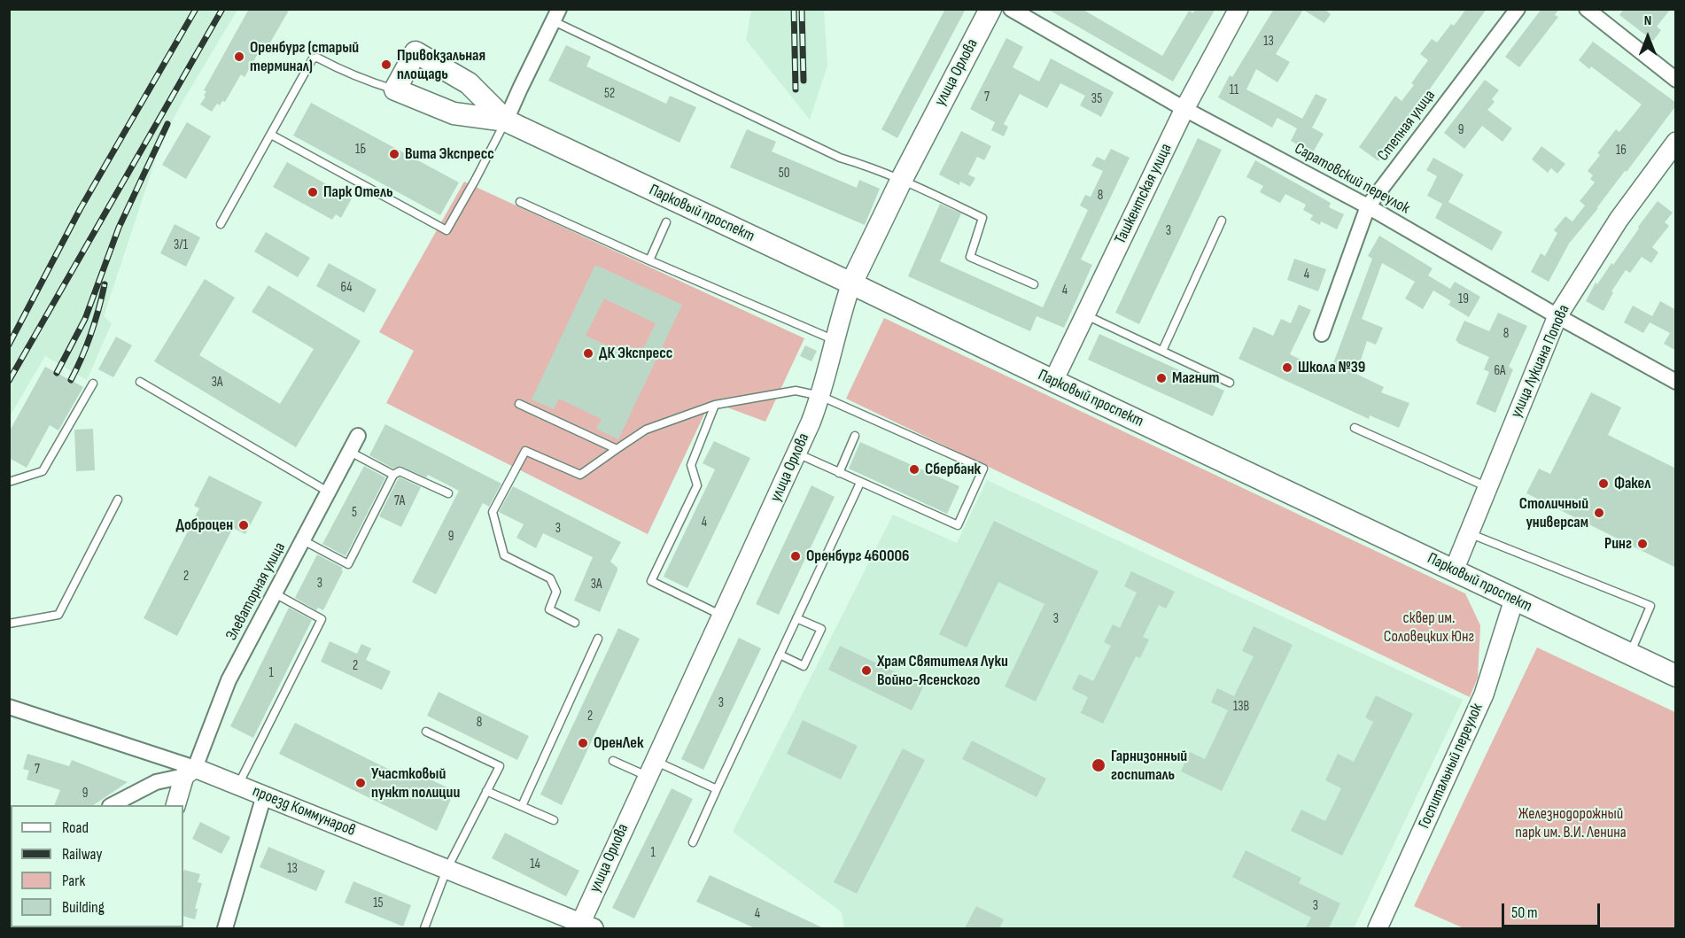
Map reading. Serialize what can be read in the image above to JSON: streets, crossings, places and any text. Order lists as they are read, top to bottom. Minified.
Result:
{"streets":{"main road":["улица Орлова","Парковый проспект"],"street":["Степная улица","Саратовский переулок","Ташкентская улица","улица Лукиана Попова","Элеваторная улица","Госпитальный переулок","проезд Коммунаров"]},"crossings":[["улица Орлова","Парковый проспект"],["улица Орлова","проезд Коммунаров"],["Степная улица","Саратовский переулок"],["Саратовский переулок","Ташкентская улица"],["Саратовский переулок","улица Лукиана Попова"],["Ташкентская улица","Парковый проспект"],["Парковый проспект","улица Лукиана Попова"],["Парковый проспект","Госпитальный переулок"],["Элеваторная улица","проезд Коммунаров"]],"parks":["сквер им. Соловецких Юнг","Железнодорожный парк им. В.И. Ленина"],"places":["Оренбург (старый терминал)","Привокзальная площадь","Вита Экспресс","Парк Отель","ДК Экспресс","Школа №39","Магнит","Сбербанк","Факел","Столичный универсам","Доброцен","Ринг","Оренбург 460006","Храм Святителя Луки Войно-Ясенского","ОренЛек","Гарнизонный госпиталь","Участковый пункт полиции"],"house_numbers":["13","11","52","7","35","9","1Б","16","50","8","3","3/1","4","64","4","19","8","6А","3А","7А","5","4","3","9","2","3","3А","3","2","1","3","13В","2","8","7","9","1","14","13","15","3","4"],"legend":["Road","Railway","Park","Building"],"scale_bar":"50 m","north":"top"}
